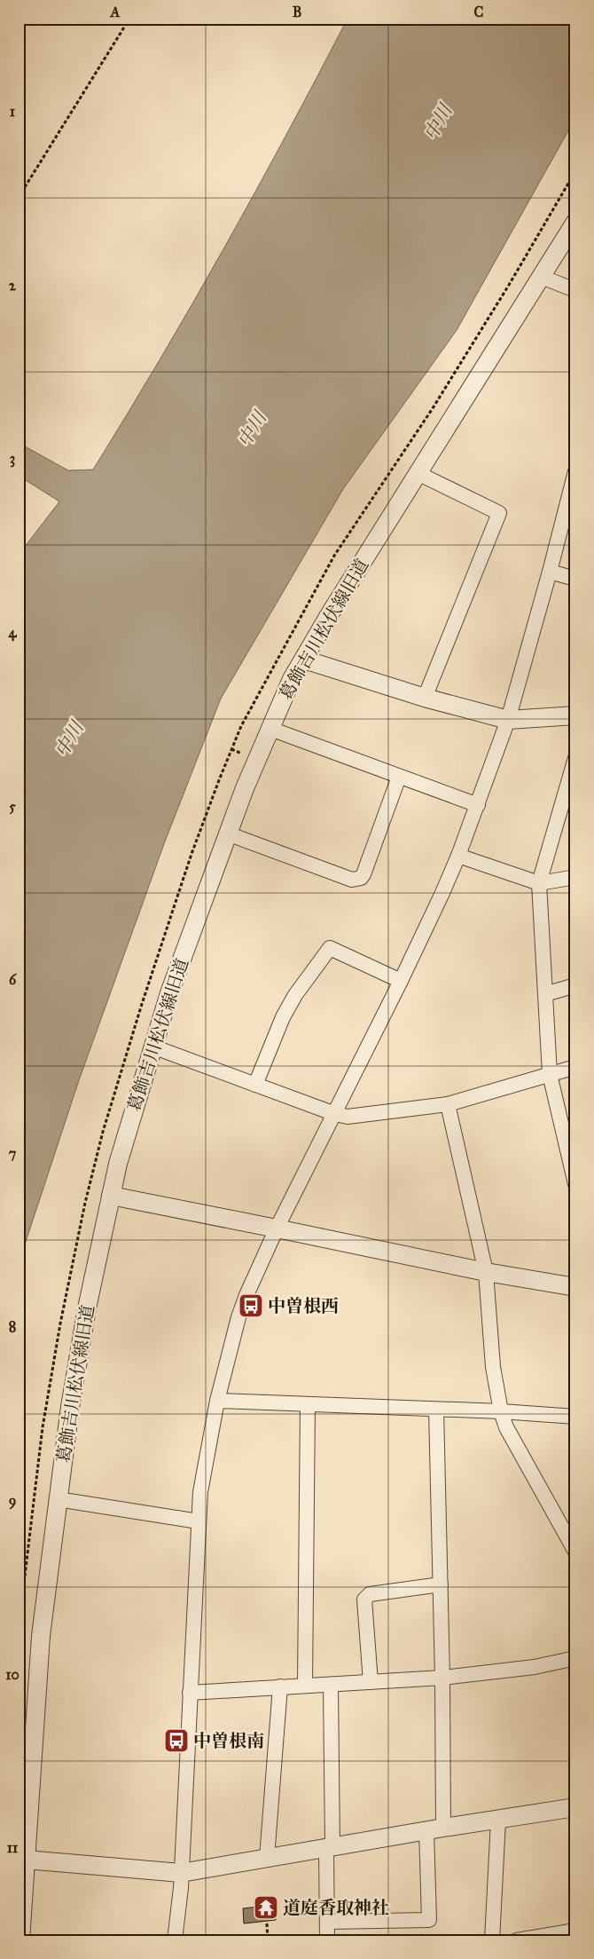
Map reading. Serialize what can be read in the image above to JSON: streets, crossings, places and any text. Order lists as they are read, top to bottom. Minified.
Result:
{"streets":{"street":["葛飾吉川松伏線旧道"]},"water":["中川"],"places":{"bus stop":["中曽根西","中曽根南"],"temple":["道庭香取神社"]},"grid":{"columns":["A","B","C"],"rows":["1","2","3","4","5","6","7","8","9","10","11"]}}
